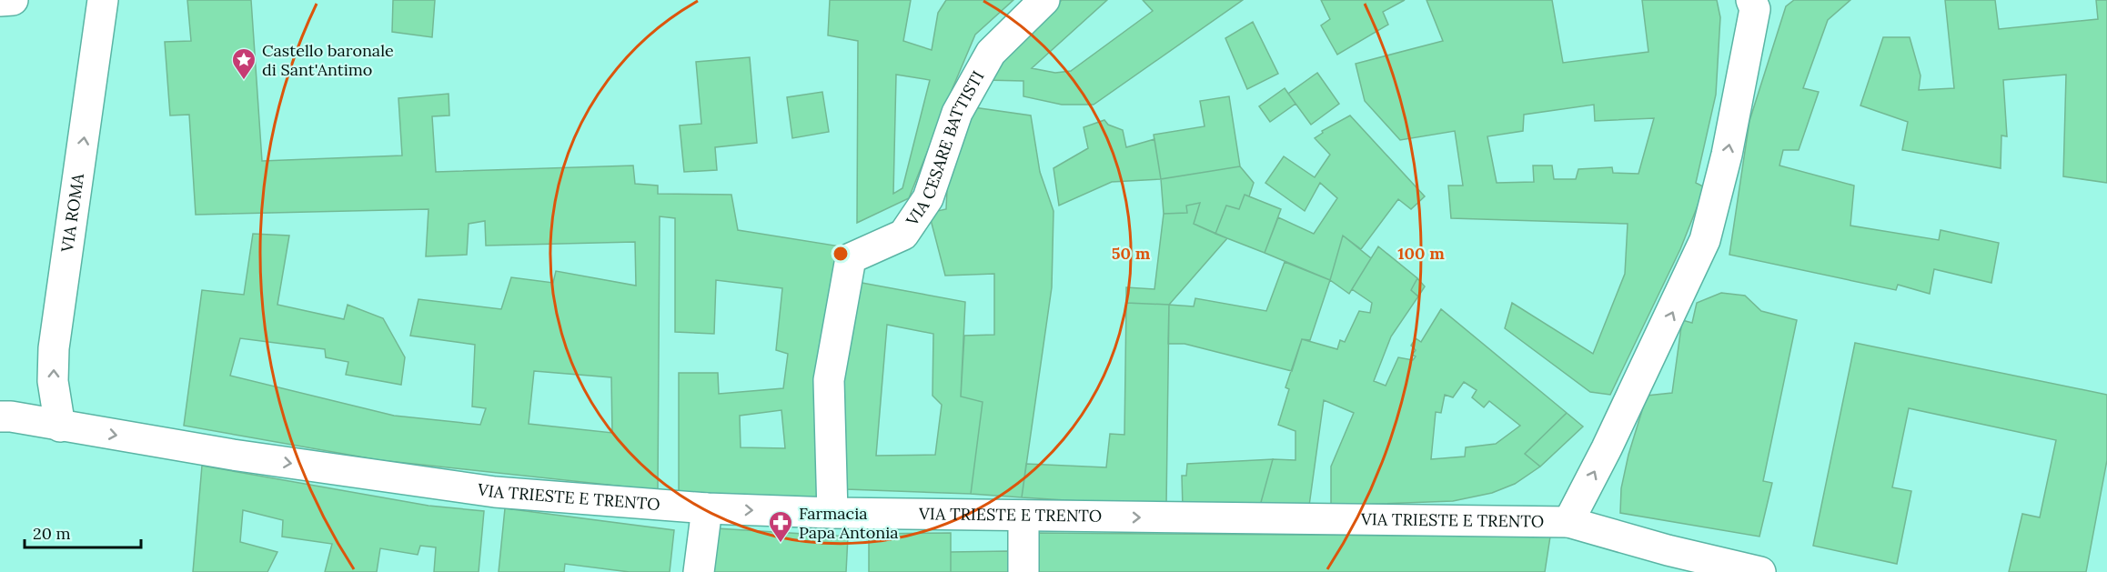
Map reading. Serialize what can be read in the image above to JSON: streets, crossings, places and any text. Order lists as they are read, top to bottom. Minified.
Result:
{"streets":{"street":["VIA CESARE BATTISTI","VIA ROMA","VIA TRIESTE E TRENTO"]},"crossings":[["VIA CESARE BATTISTI","VIA TRIESTE E TRENTO"],["VIA ROMA","VIA TRIESTE E TRENTO"]],"one_way":["VIA ROMA","VIA TRIESTE E TRENTO"],"places":{"place":["Castello baronale di Sant'Antimo"],"pharmacy":["Farmacia Papa Antonia"]},"scale_bar":"20 m","rings":["50 m","100 m"]}
